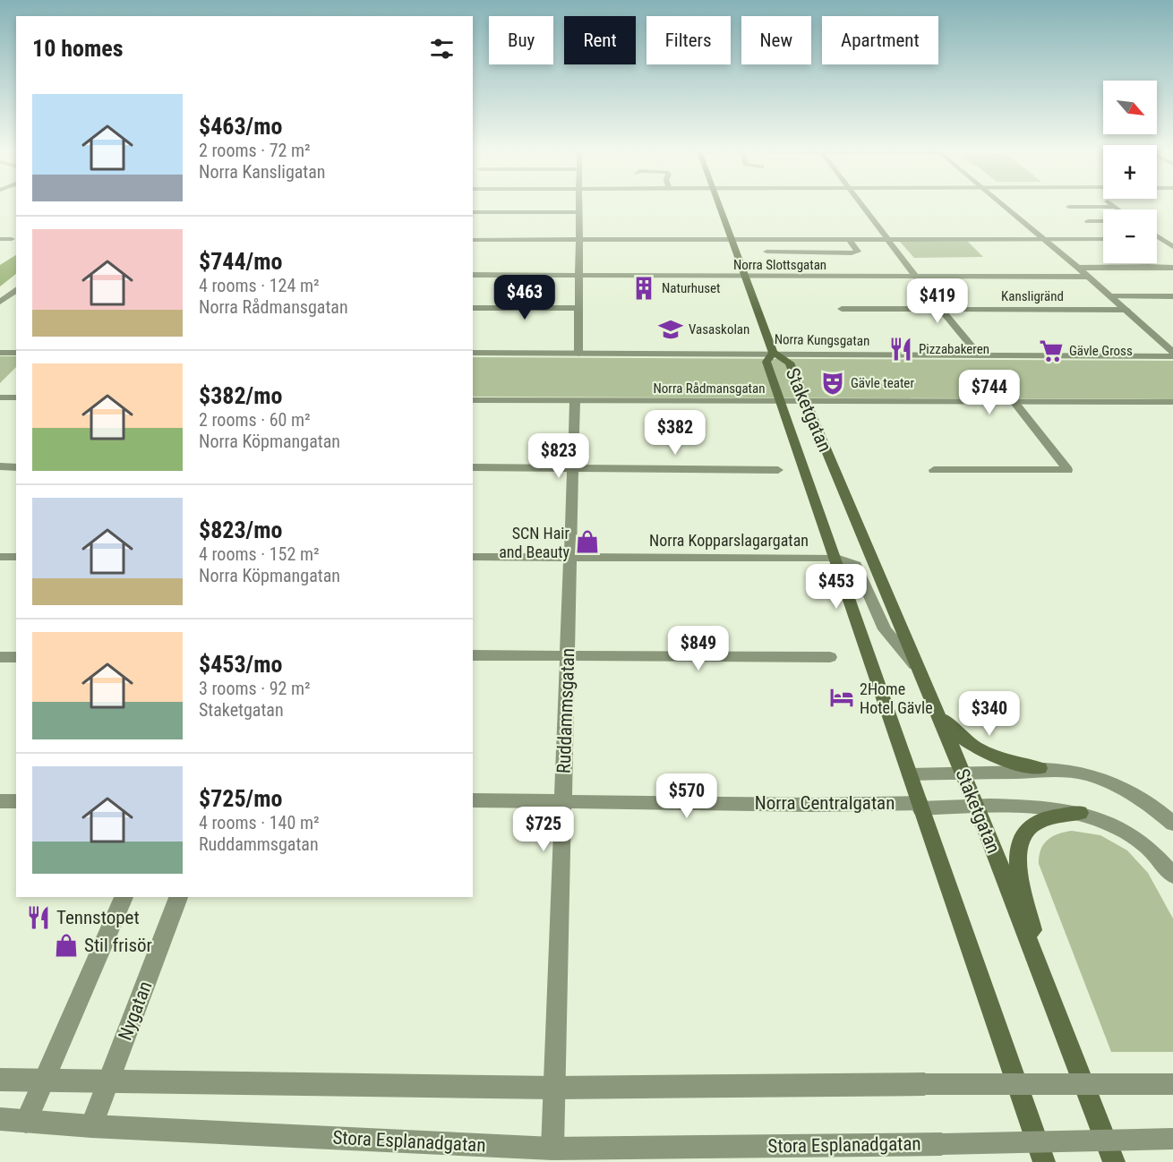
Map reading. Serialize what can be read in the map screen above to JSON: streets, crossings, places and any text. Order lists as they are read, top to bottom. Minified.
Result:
{"streets":{"main road":["Staketgatan"],"street":["Norra Slottsgatan","Kansligränd","Norra Kungsgatan","Norra Rådmansgatan","Norra Kopparslagargatan","Ruddammsgatan","Norra Centralgatan","Nygatan","Stora Esplanadgatan"]},"crossings":[["Norra Slottsgatan","Staketgatan"],["Norra Kungsgatan","Staketgatan"],["Norra Rådmansgatan","Staketgatan"],["Norra Rådmansgatan","Ruddammsgatan"],["Staketgatan","Norra Kopparslagargatan"],["Staketgatan","Norra Centralgatan"],["Norra Kopparslagargatan","Ruddammsgatan"],["Ruddammsgatan","Norra Centralgatan"],["Ruddammsgatan","Stora Esplanadgatan"],["Nygatan","Stora Esplanadgatan"]],"places":{"building":["Naturhuset"],"school or university":["Vasaskolan"],"restaurant":["Pizzabakeren","Tennstopet"],"supermarket":["Gävle Gross"],"theatre":["Gävle teater"],"shop":["SCN Hair and Beauty","Stil frisör"],"hotel":["2Home Hotel Gävle"]},"north":"bottom right","page":{"chip":["Buy","Rent","Filters","New","Apartment"],"heading":"10 homes","map_buttons":["+","−"],"list":[{"name":"$463/mo","note":"2 rooms · 72 m² · Norra Kansligatan"},{"name":"$744/mo","note":"4 rooms · 124 m² · Norra Rådmansgatan"},{"name":"$382/mo","note":"2 rooms · 60 m² · Norra Köpmangatan"},{"name":"$823/mo","note":"4 rooms · 152 m² · Norra Köpmangatan"},{"name":"$453/mo","note":"3 rooms · 92 m² · Staketgatan"},{"name":"$725/mo","note":"4 rooms · 140 m² · Ruddammsgatan"}],"price":["$463","$419","$744","$382","$823","$453","$849","$340","$570","$725"]}}
